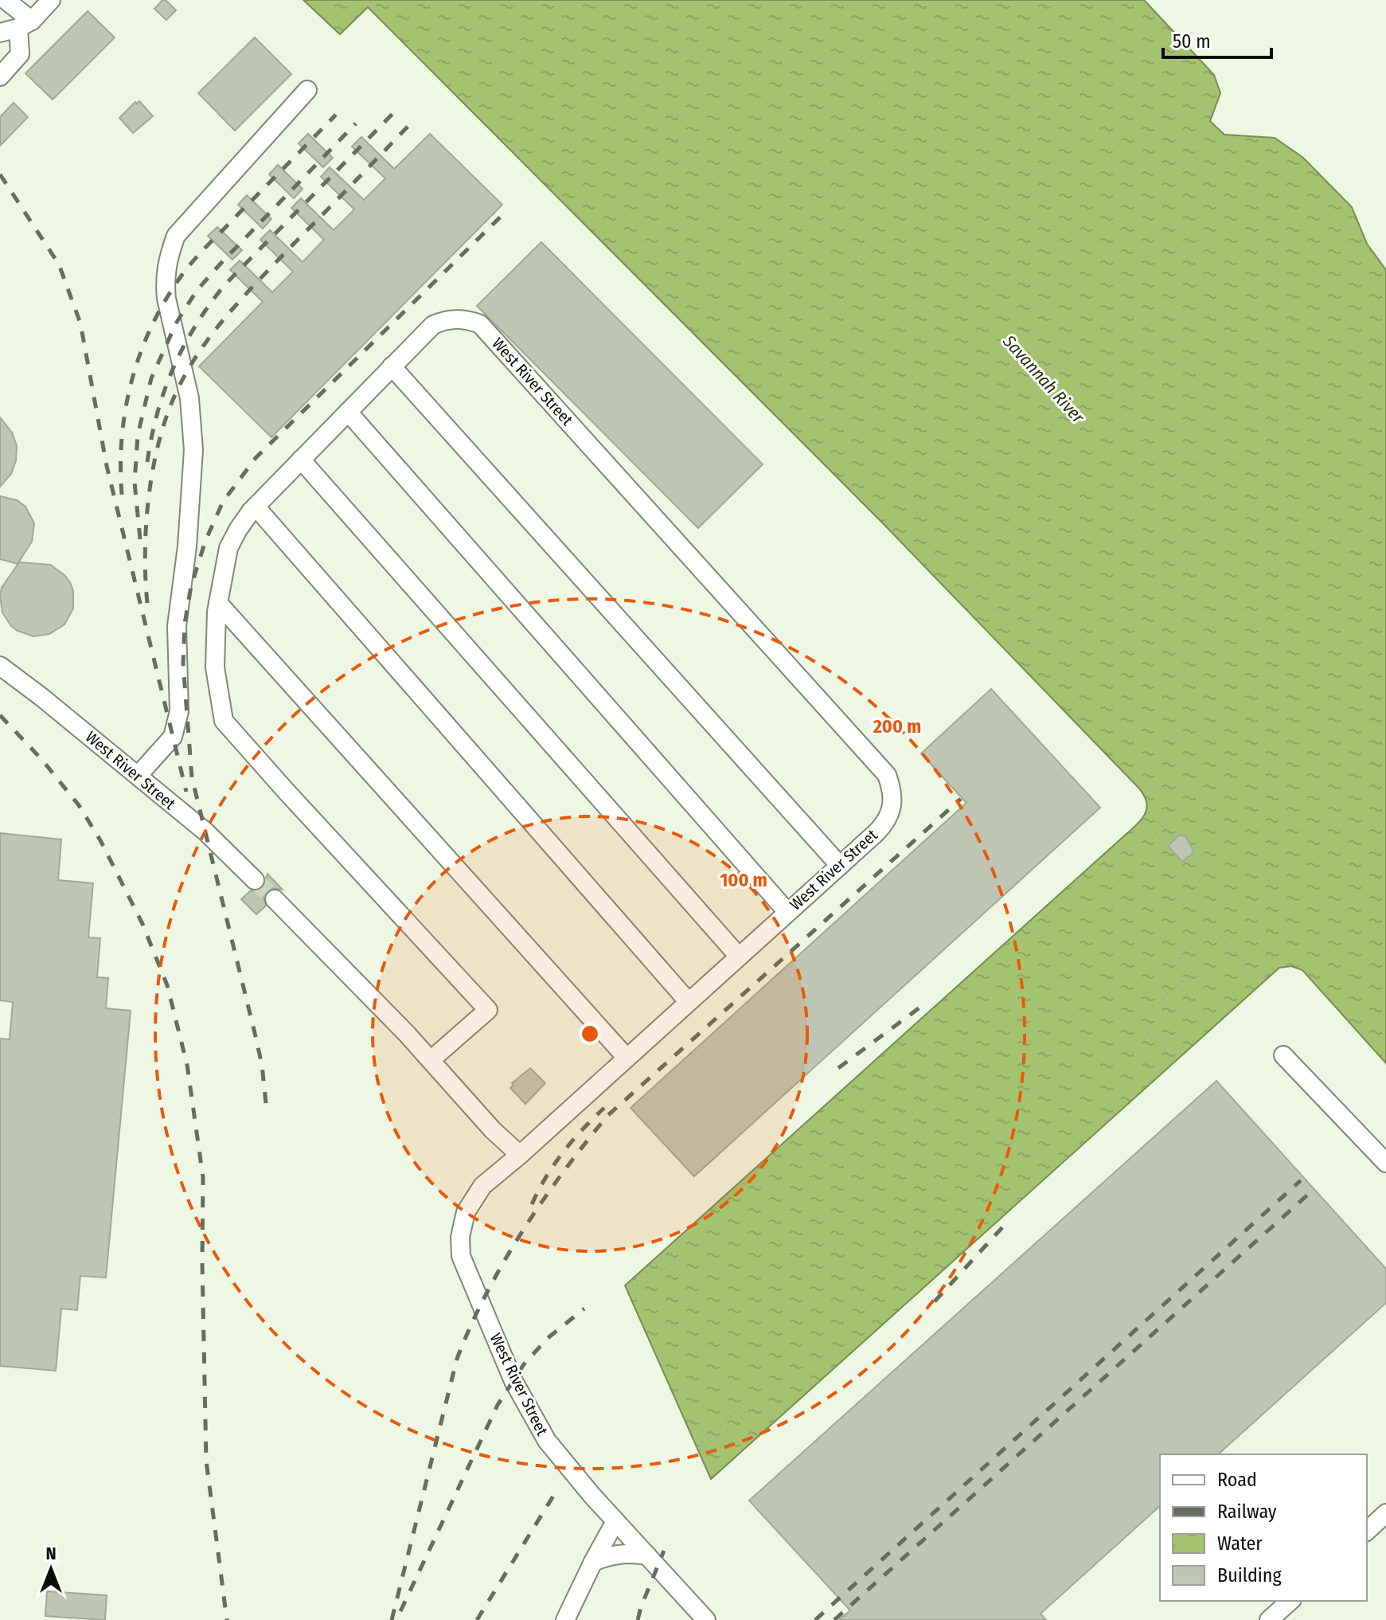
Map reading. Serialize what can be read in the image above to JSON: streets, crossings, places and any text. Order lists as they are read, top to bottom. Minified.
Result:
{"streets":{"street":["West River Street"]},"water":["Savannah River"],"legend":["Road","Railway","Water","Building"],"scale_bar":"50 m","north":"top","rings":["200 m","100 m"]}
